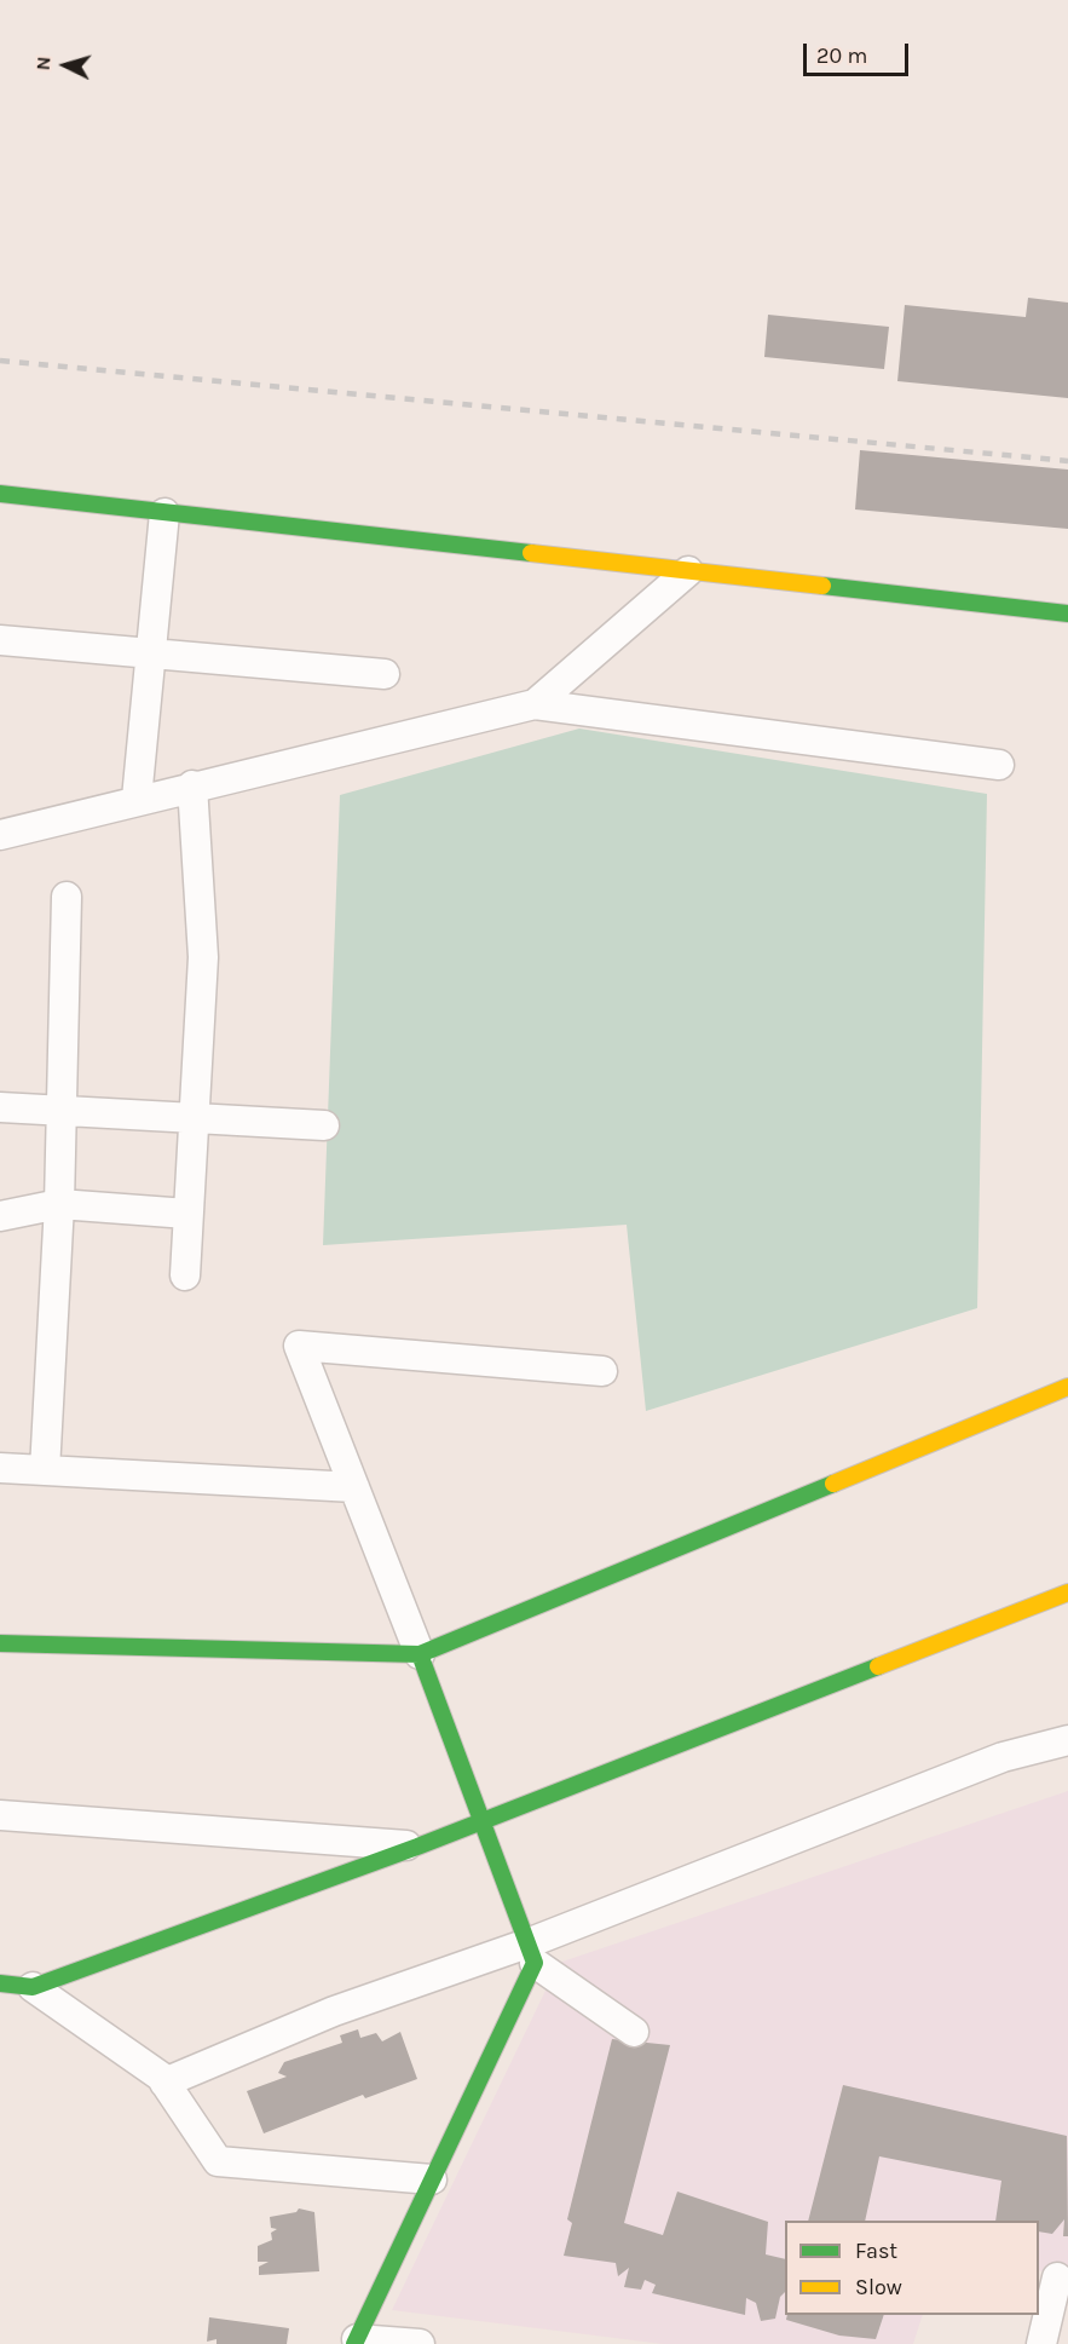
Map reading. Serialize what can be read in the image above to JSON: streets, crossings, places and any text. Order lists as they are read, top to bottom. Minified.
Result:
{"legend":["Fast","Slow"],"scale_bar":"20 m","north":"left"}
